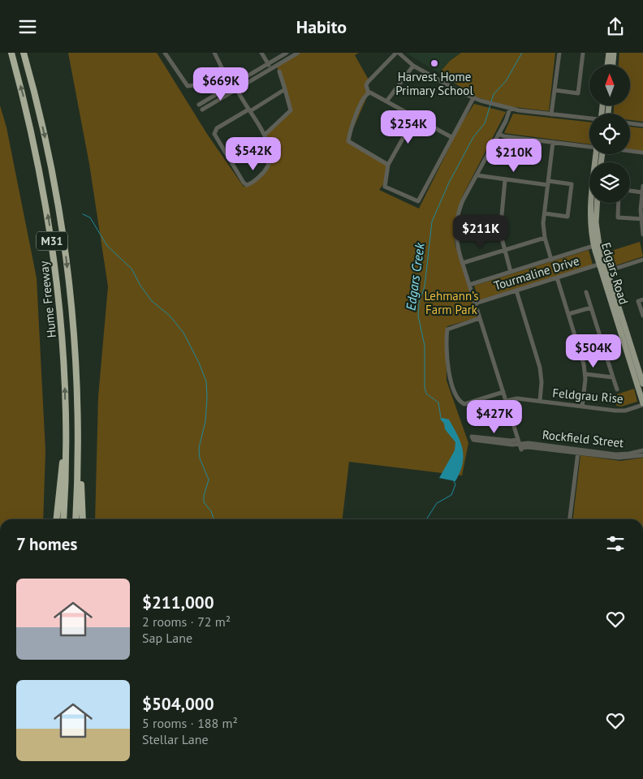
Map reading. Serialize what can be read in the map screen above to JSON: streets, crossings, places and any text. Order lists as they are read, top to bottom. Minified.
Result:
{"streets":{"highway":["M31","Hume Freeway"],"main road":["Edgars Road"],"street":["Tourmaline Drive","Feldgrau Rise","Rockfield Street"]},"crossings":[["Tourmaline Drive","Edgars Road"],["Edgars Road","Feldgrau Rise"]],"water":["Edgars Creek"],"parks":["Lehmann’s Farm Park"],"places":["Harvest Home Primary School"],"north":"top","page":{"header":"Habito","price":["$669K","$254K","$542K","$210K","$211K","$504K","$427K"],"heading":"7 homes","list":[{"name":"$211,000","note":"2 rooms · 72 m² · Sap Lane"},{"name":"$504,000","note":"5 rooms · 188 m² · Stellar Lane"}]}}
